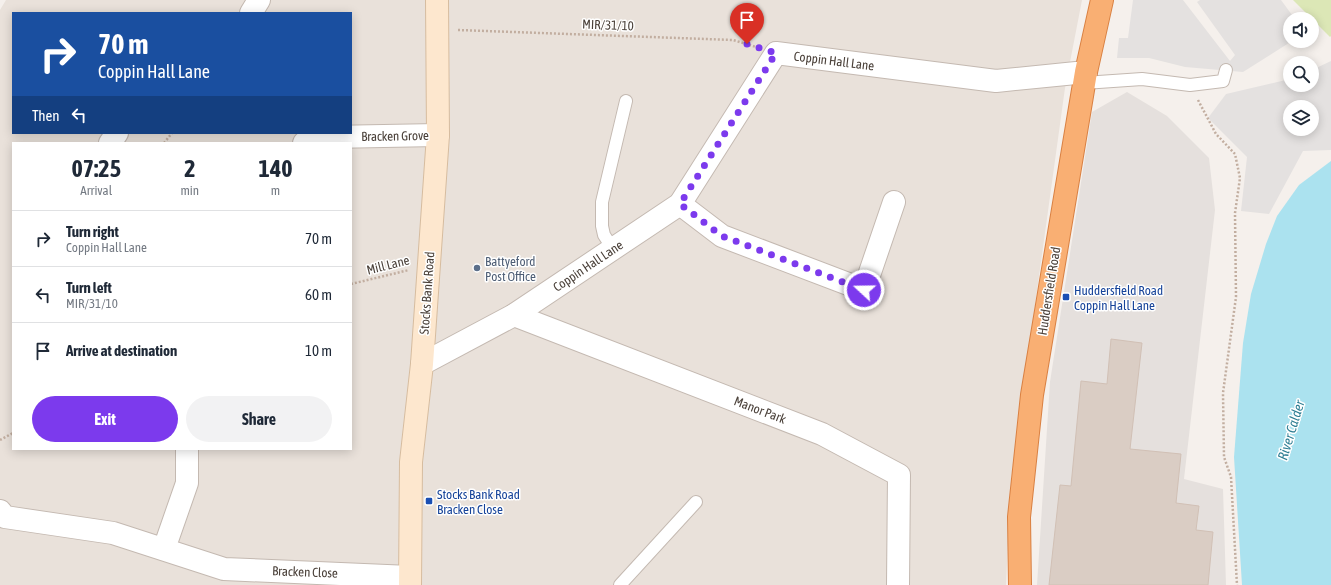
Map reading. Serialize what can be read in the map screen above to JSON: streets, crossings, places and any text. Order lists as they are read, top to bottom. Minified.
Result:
{"streets":{"highway":["Huddersfield Road"],"street":["Coppin Hall Lane","Bracken Grove","Stocks Bank Road","Manor Park","Bracken Close"],"path":["MIR/31/10","Mill Lane"]},"crossings":[["MIR/31/10","Coppin Hall Lane"],["MIR/31/10","Stocks Bank Road"],["Coppin Hall Lane","Huddersfield Road"],["Coppin Hall Lane","Stocks Bank Road"],["Coppin Hall Lane","Manor Park"],["Bracken Grove","Stocks Bank Road"],["Mill Lane","Stocks Bank Road"],["Stocks Bank Road","Bracken Close"]],"water":["River Calder"],"places":{"other":["Battyeford Post Office"],"transit":["Huddersfield Road Coppin Hall Lane","Stocks Bank Road Bracken Close"]},"page":{"turn":["70 m","Coppin Hall Lane"],"then":"Then","eta":["07:25","Arrival","2","min","140","m"],"list":[{"name":"Turn right","note":"Coppin Hall Lane","value":"70 m"},{"name":"Turn left","note":"MIR/31/10","value":"60 m"},{"name":"Arrive at destination","value":"10 m"}],"buttons":["Exit","Share"]}}
